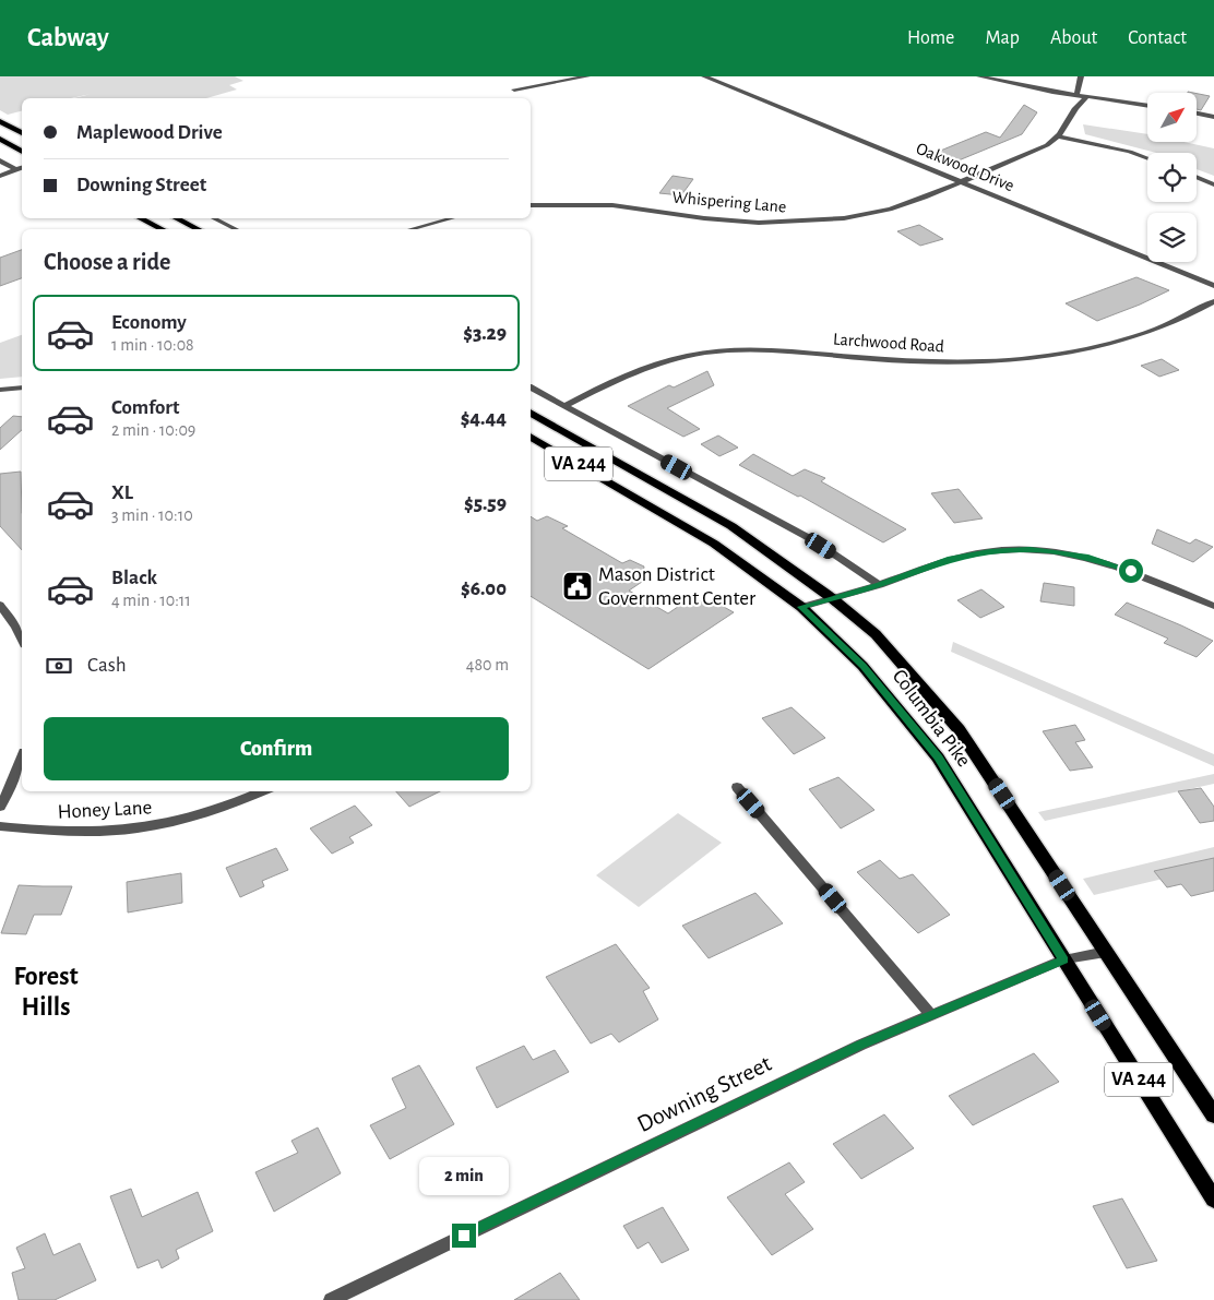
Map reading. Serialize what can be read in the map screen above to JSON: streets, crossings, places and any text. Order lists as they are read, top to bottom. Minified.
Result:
{"streets":{"main road":["VA 244","Columbia Pike"],"street":["Oakwood Drive","Whispering Lane","Larchwood Road","Honey Lane","Downing Street"]},"crossings":[["Oakwood Drive","Whispering Lane"],["Columbia Pike","Downing Street"]],"districts":["Forest Hills"],"places":{"public building":["Mason District Government Center"]},"north":"top right","page":{"header":"Cabway","nav":["Home","Map","About","Contact"],"banner":["Maplewood Drive","Downing Street"],"heading":"Choose a ride","list":[{"name":"Economy","note":"1 min · 10:08","value":"$3.29"},{"name":"Comfort","note":"2 min · 10:09","value":"$4.44"},{"name":"XL","note":"3 min · 10:10","value":"$5.59"},{"name":"Black","note":"4 min · 10:11","value":"$6.00"}],"pay":["Cash","480 m"],"buttons":"Confirm","bubble":"2 min"}}
